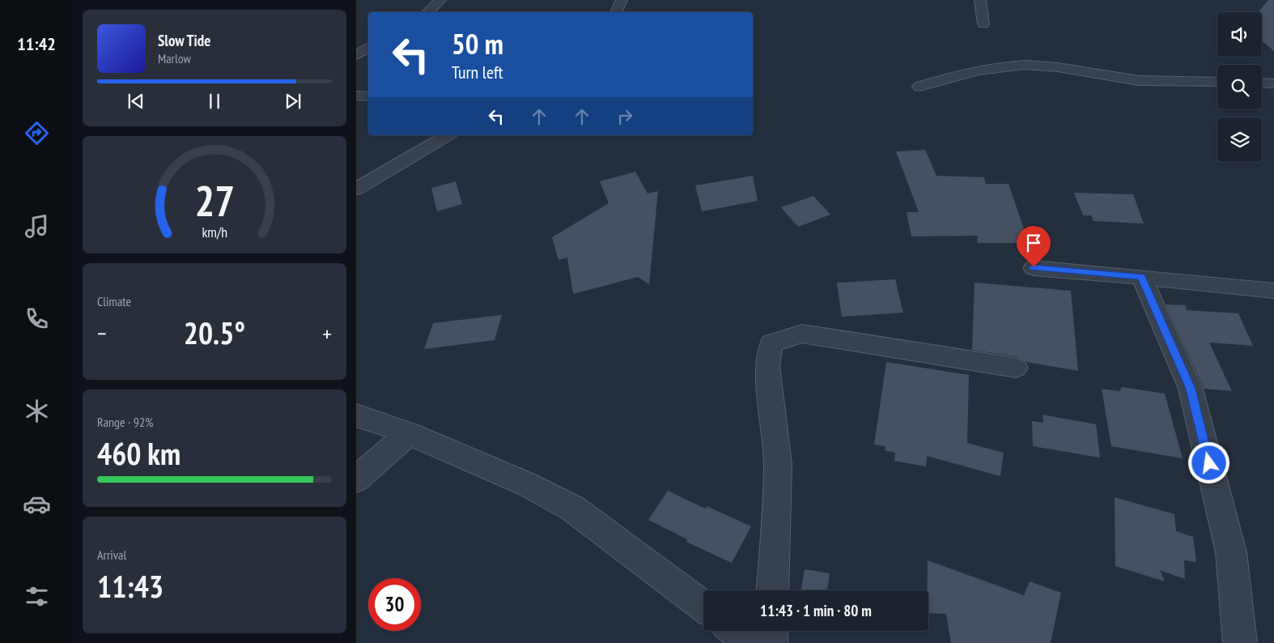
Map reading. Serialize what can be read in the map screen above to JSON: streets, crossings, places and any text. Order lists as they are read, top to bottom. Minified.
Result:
{"page":{"tabs":"11:42","turn":["50 m","Turn left"],"song":["Slow Tide","Marlow"],"tile":["Climate",["Range · 92%","460 km"],["Arrival","11:43"]],"heat":["−","20.5°","+"],"limit":"30","trip":"11:43 · 1 min · 80 m","gauge":["27","km/h"]}}
